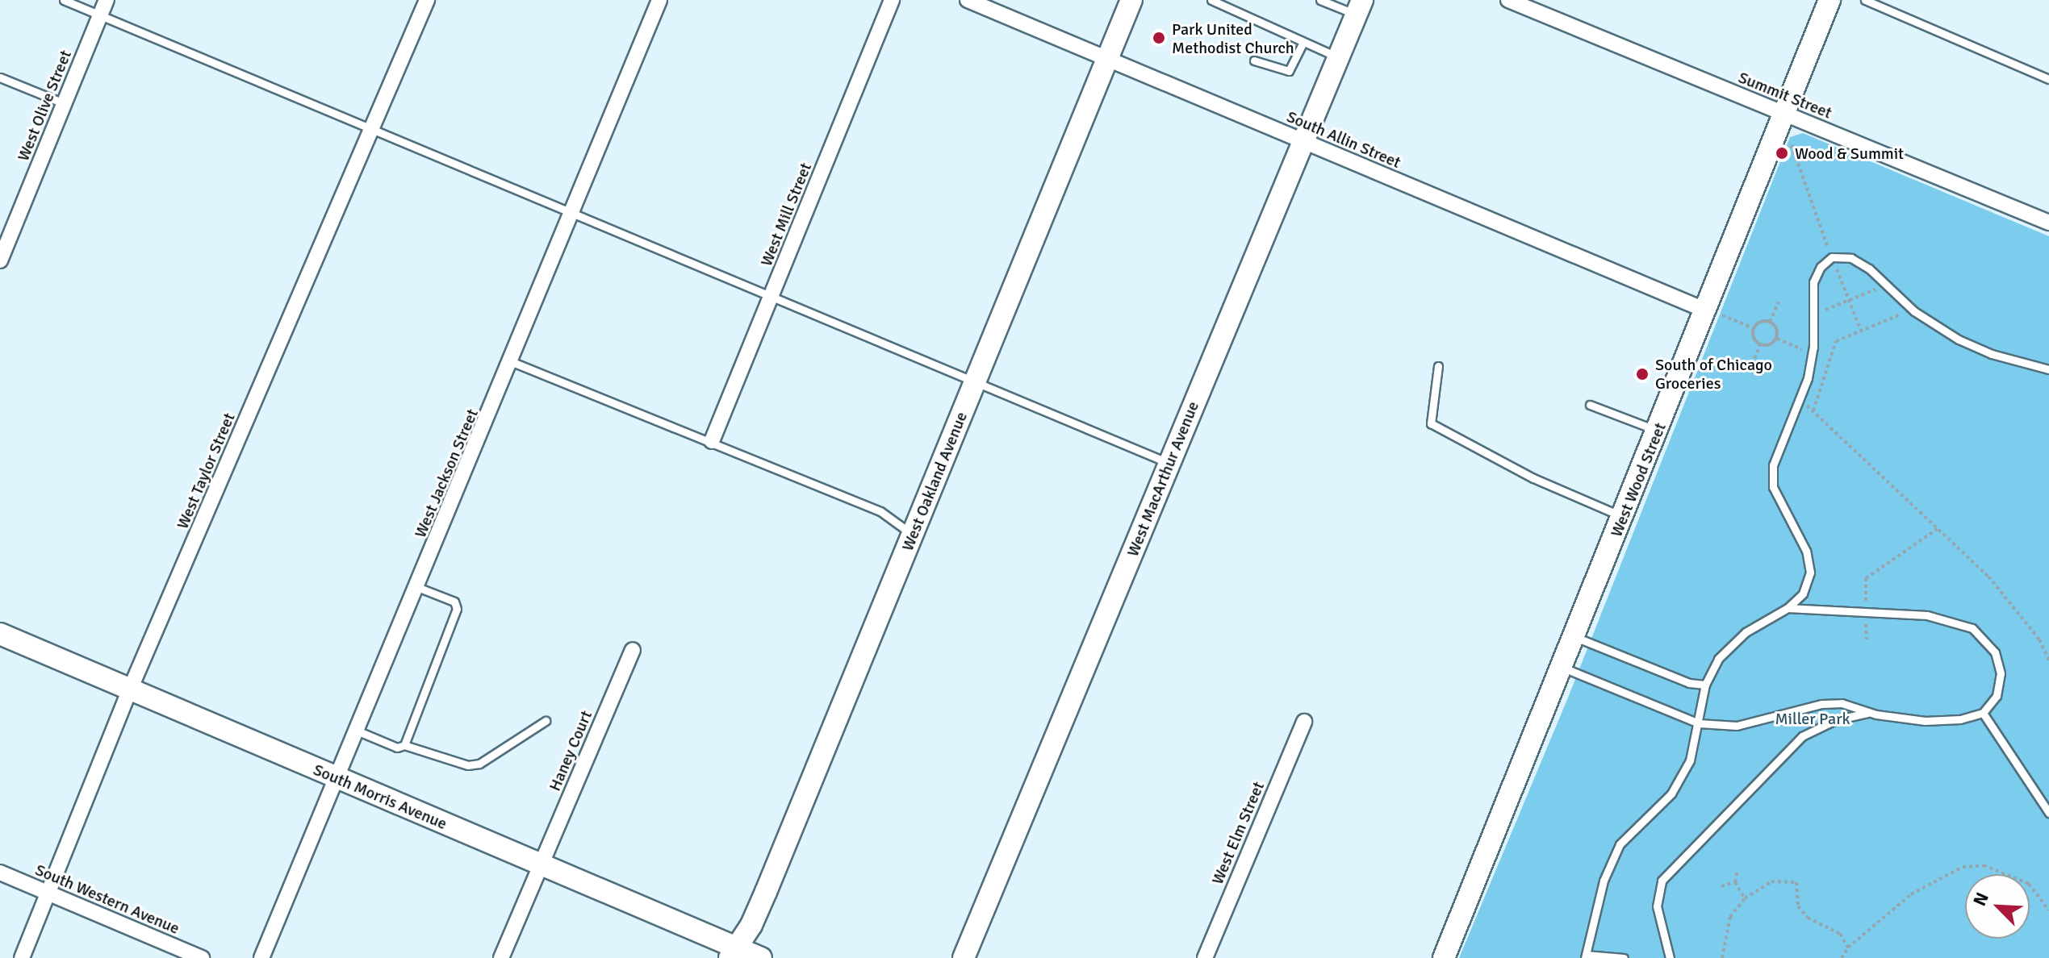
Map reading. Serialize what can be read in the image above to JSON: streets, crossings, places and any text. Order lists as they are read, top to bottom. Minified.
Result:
{"streets":{"main road":["West MacArthur Avenue","West Wood Street","West Oakland Avenue","South Morris Avenue"],"street":["Summit Street","West Olive Street","South Allin Street","West Mill Street","West Taylor Street","West Jackson Street","Haney Court","West Elm Street","South Western Avenue"]},"crossings":[["Summit Street","West Wood Street"],["South Allin Street","West MacArthur Avenue"],["South Allin Street","West Wood Street"],["South Allin Street","West Oakland Avenue"],["West Taylor Street","South Morris Avenue"],["West Taylor Street","South Western Avenue"],["West Jackson Street","South Morris Avenue"],["West Oakland Avenue","South Morris Avenue"],["Haney Court","South Morris Avenue"]],"parks":["Miller Park"],"places":["Park United Methodist Church","Wood & Summit","South of Chicago Groceries"],"north":"top left"}
